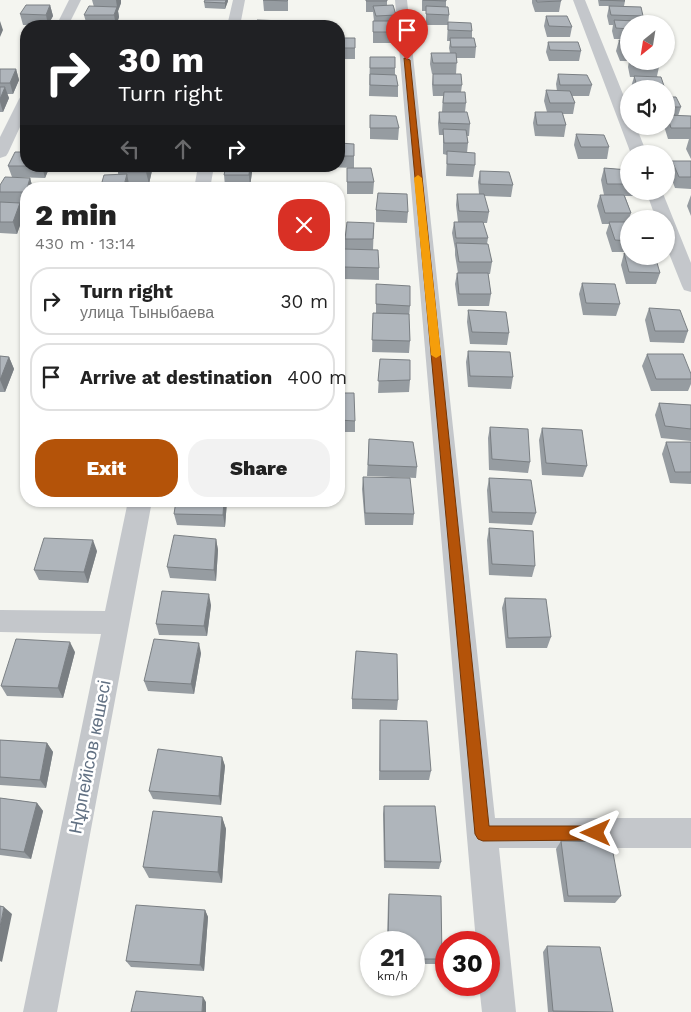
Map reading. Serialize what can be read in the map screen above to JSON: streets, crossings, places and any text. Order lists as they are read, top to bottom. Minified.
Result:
{"streets":{"street":["Нұрпейісов көшесі"]},"north":"bottom left","page":{"map_buttons":["+","−"],"turn":["30 m","Turn right"],"heading":["2 min","430 m · 13:14"],"list":[{"name":"Turn right","note":"улица Тыныбаева","value":"30 m"},{"name":"Arrive at destination","value":"400 m"}],"buttons":["Exit","Share"],"speed":"21 km/h","limit":"30"}}
